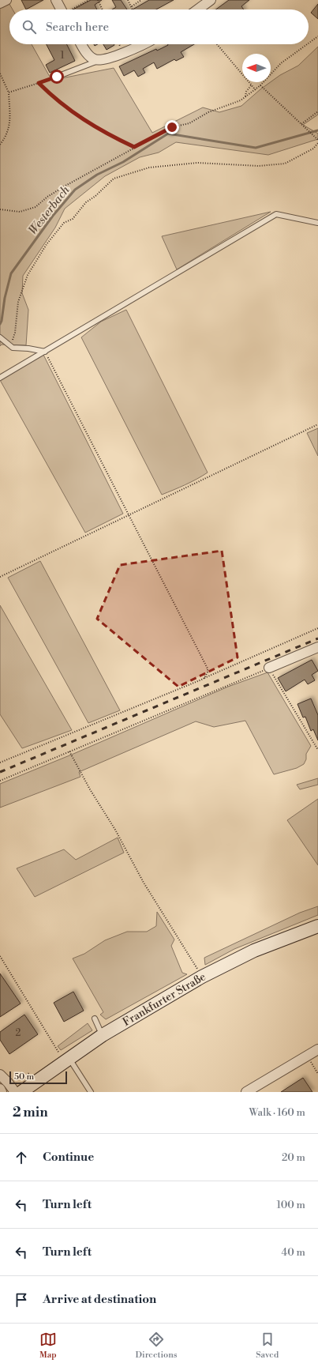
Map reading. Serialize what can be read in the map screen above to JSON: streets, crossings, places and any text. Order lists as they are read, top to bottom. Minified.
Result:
{"streets":{"main road":["Frankfurter Straße"]},"water":["Westerbach"],"house_numbers":["1","2"],"scale_bar":"50 m","north":"left","page":{"search":"Search here","scale":"50 m","heading":["2 min","Walk · 160 m"],"list":[["Continue","20 m"],["Turn left","100 m"],["Turn left","40 m"],"Arrive at destination"],"nav":["Map","Directions","Saved"]}}
